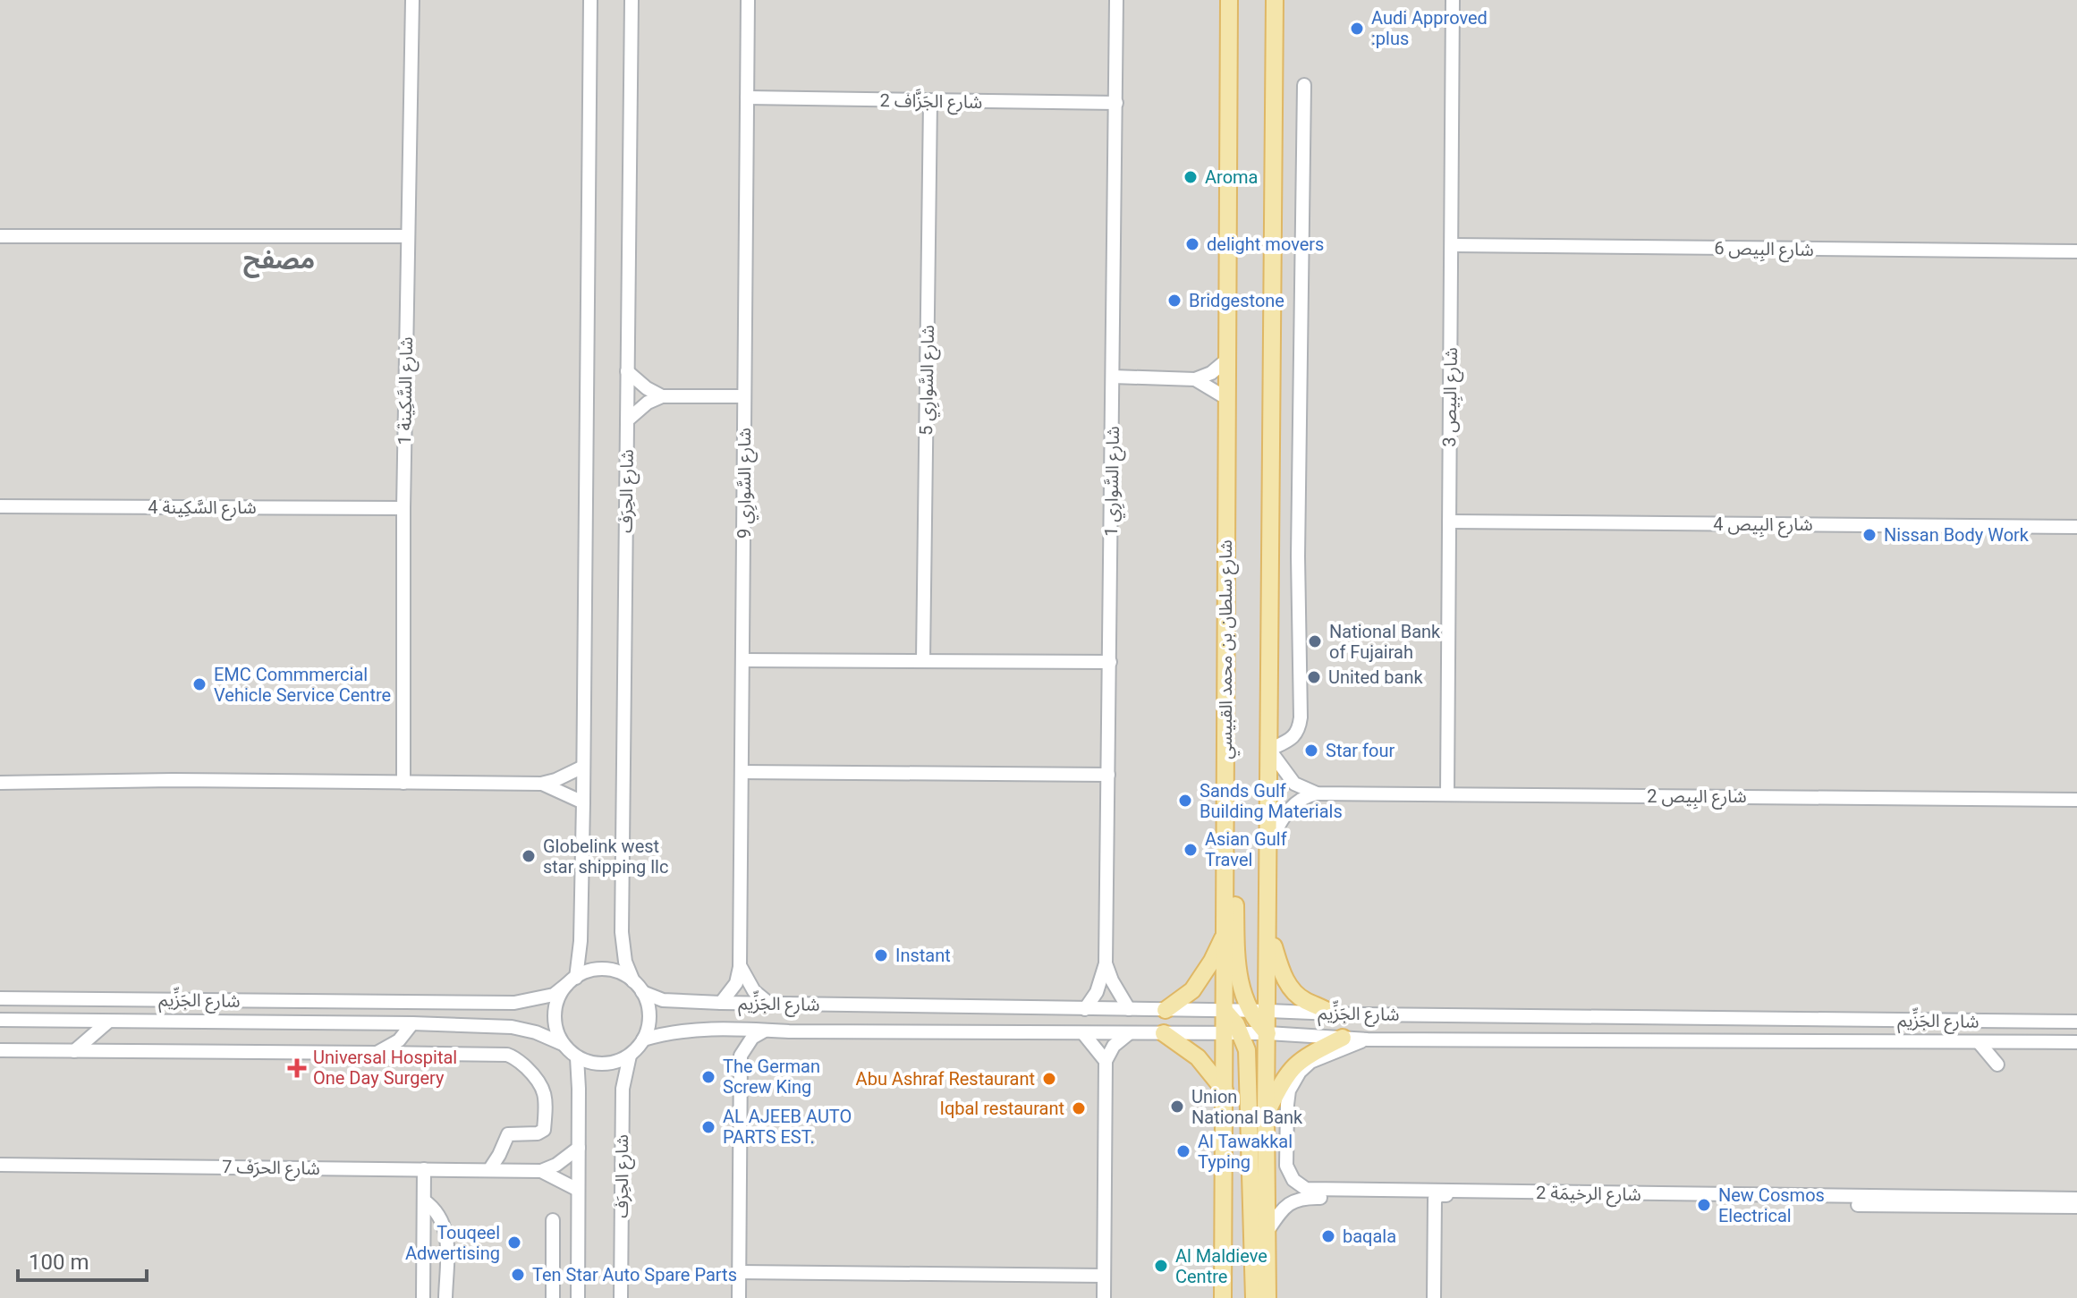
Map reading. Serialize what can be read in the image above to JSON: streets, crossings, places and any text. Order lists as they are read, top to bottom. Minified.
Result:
{"streets":{"main road":["شارع سلطان بن محمد القبيسي"],"street":["شارع الجَزَّاف 2","شارع البِيص 6","شارع السَّوارِي 5","شارع السَّكِينة 1","شارع البِيص 3","شارع السَّوارِي 1","شارع السَّوارِي 9","شارع الحِرَف","شارع السَّكِينة 4","شارع البِيص 4","شارع البِيص 2","شارع الجَزِّيم","شارع الحرَف 7","شارع الرخيمَة 2"]},"crossings":[["شارع الجَزَّاف 2","شارع السَّوارِي 5"],["شارع الجَزَّاف 2","شارع السَّوارِي 1"],["شارع الجَزَّاف 2","شارع السَّوارِي 9"],["شارع البِيص 6","شارع البِيص 3"],["شارع السَّكِينة 1","شارع السَّكِينة 4"],["شارع البِيص 3","شارع البِيص 4"],["شارع البِيص 3","شارع البِيص 2"],["شارع السَّوارِي 1","شارع الجَزِّيم"],["شارع السَّوارِي 9","شارع الجَزِّيم"],["شارع الحِرَف","شارع الجَزِّيم"],["شارع سلطان بن محمد القبيسي","شارع الجَزِّيم"],["شارع الجَزِّيم","شارع الرخيمَة 2"]],"districts":["مصفح"],"places":{"other":["Audi Approved :plus","Aroma","delight movers","Bridgestone","Nissan Body Work","National Bank of Fujairah","United bank","EMC Commmercial Vehicle Service Centre","Star four","Sands Gulf Building Materials","Asian Gulf Travel","Globelink west star shipping llc","Instant","The German Screw King","Abu Ashraf Restaurant","Union National Bank","Iqbal restaurant","AL AJEEB AUTO PARTS EST.","Al Tawakkal Typing","New Cosmos Electrical","baqala","Touqeel Adwertising","Al Maldieve Centre","Ten Star Auto Spare Parts"],"health":["Universal Hospital One Day Surgery"]},"scale_bar":"100 m"}
